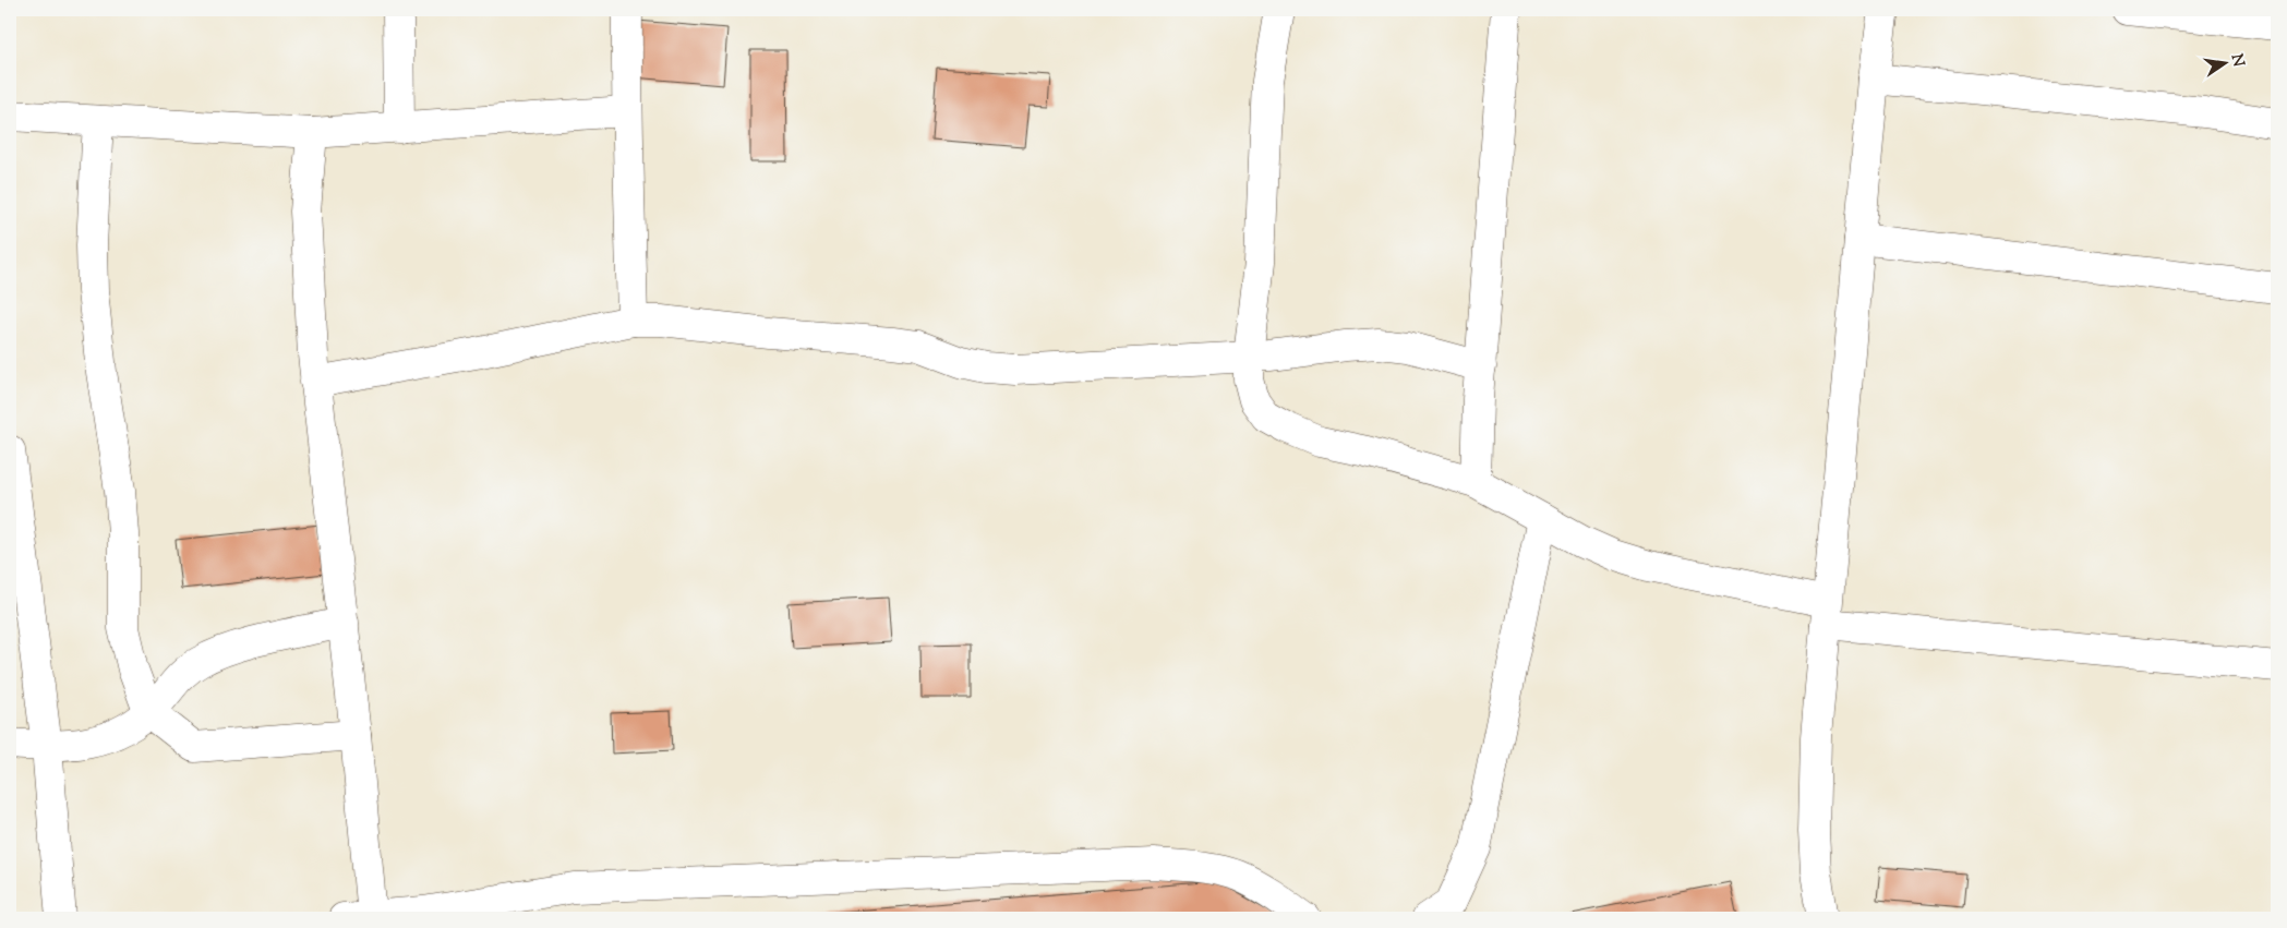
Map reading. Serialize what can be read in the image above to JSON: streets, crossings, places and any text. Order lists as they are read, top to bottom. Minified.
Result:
{"north":"right"}
